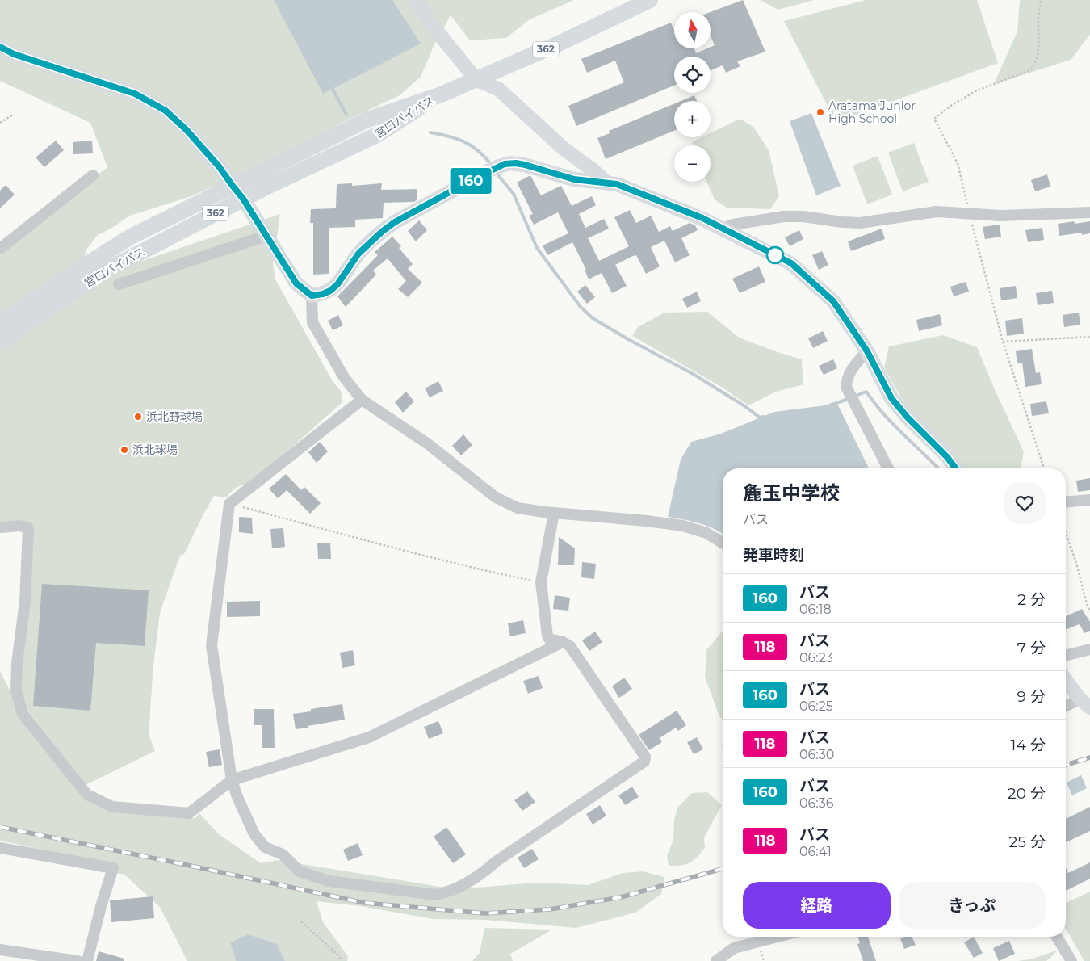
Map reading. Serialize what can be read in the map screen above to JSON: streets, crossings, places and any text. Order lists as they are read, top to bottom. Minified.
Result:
{"streets":{"highway":["362","宮口バイパス"]},"crossings":[["362","宮口バイパス"]],"places":["Aratama Junior High School","浜北野球場","浜北球場"],"lines":["bus line 160"],"north":"top","page":{"on_map":"160","map_buttons":["+","−"],"heading":[["麁玉中学校","バス"],"発車時刻"],"list":[{"mark":"160","name":"バス","note":"06:18","value":"2 分"},{"mark":"118","name":"バス","note":"06:23","value":"7 分"},{"mark":"160","name":"バス","note":"06:25","value":"9 分"},{"mark":"118","name":"バス","note":"06:30","value":"14 分"},{"mark":"160","name":"バス","note":"06:36","value":"20 分"},{"mark":"118","name":"バス","note":"06:41","value":"25 分"}],"buttons":["経路","きっぷ"]}}
